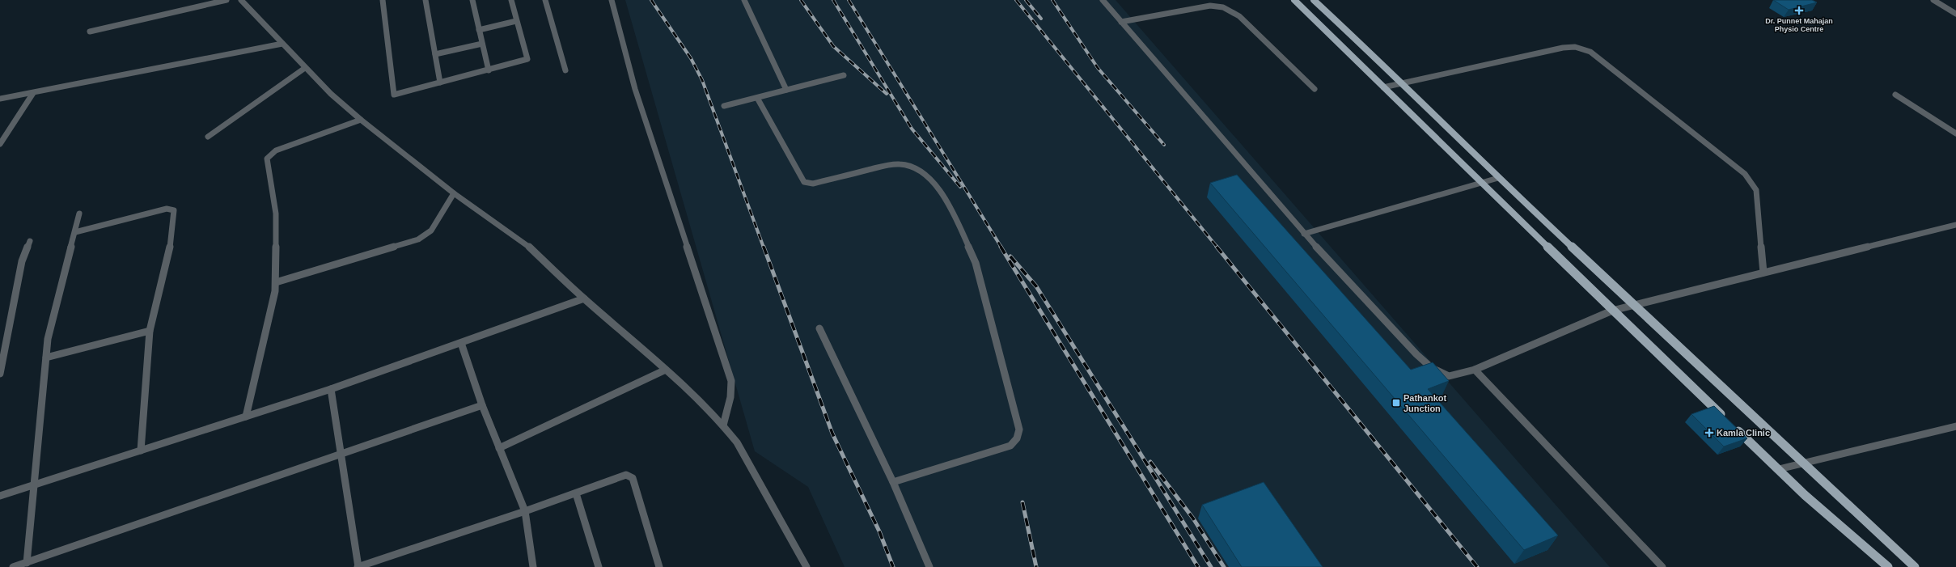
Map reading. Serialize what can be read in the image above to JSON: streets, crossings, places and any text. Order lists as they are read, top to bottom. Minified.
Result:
{"places":{"health":["Dr. Punnet Mahajan Physio Centre","Kamla Clinic"],"transit":["Pathankot Junction"]}}
